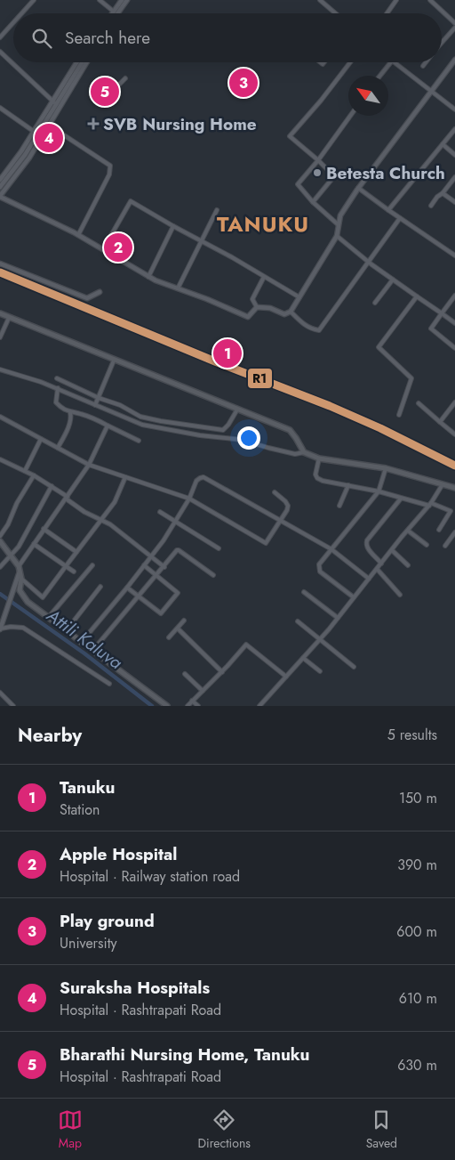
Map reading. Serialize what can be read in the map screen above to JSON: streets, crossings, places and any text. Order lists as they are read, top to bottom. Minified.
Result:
{"districts":["TANUKU"],"water":["Attili Kaluva"],"places":{"health":["SVB Nursing Home"],"other":["Betesta Church"]},"lines":["transit line R1"],"north":"top left","page":{"search":"Search here","pins":["3","5","4","2","1"],"heading":["Nearby","5 results"],"list":[{"mark":"1","name":"Tanuku","note":"Station","value":"150 m"},{"mark":"2","name":"Apple Hospital","note":"Hospital · Railway station road","value":"390 m"},{"mark":"3","name":"Play ground","note":"University","value":"600 m"},{"mark":"4","name":"Suraksha Hospitals","note":"Hospital · Rashtrapati Road","value":"610 m"},{"mark":"5","name":"Bharathi Nursing Home, Tanuku","note":"Hospital · Rashtrapati Road","value":"630 m"}],"nav":["Map","Directions","Saved"]}}
